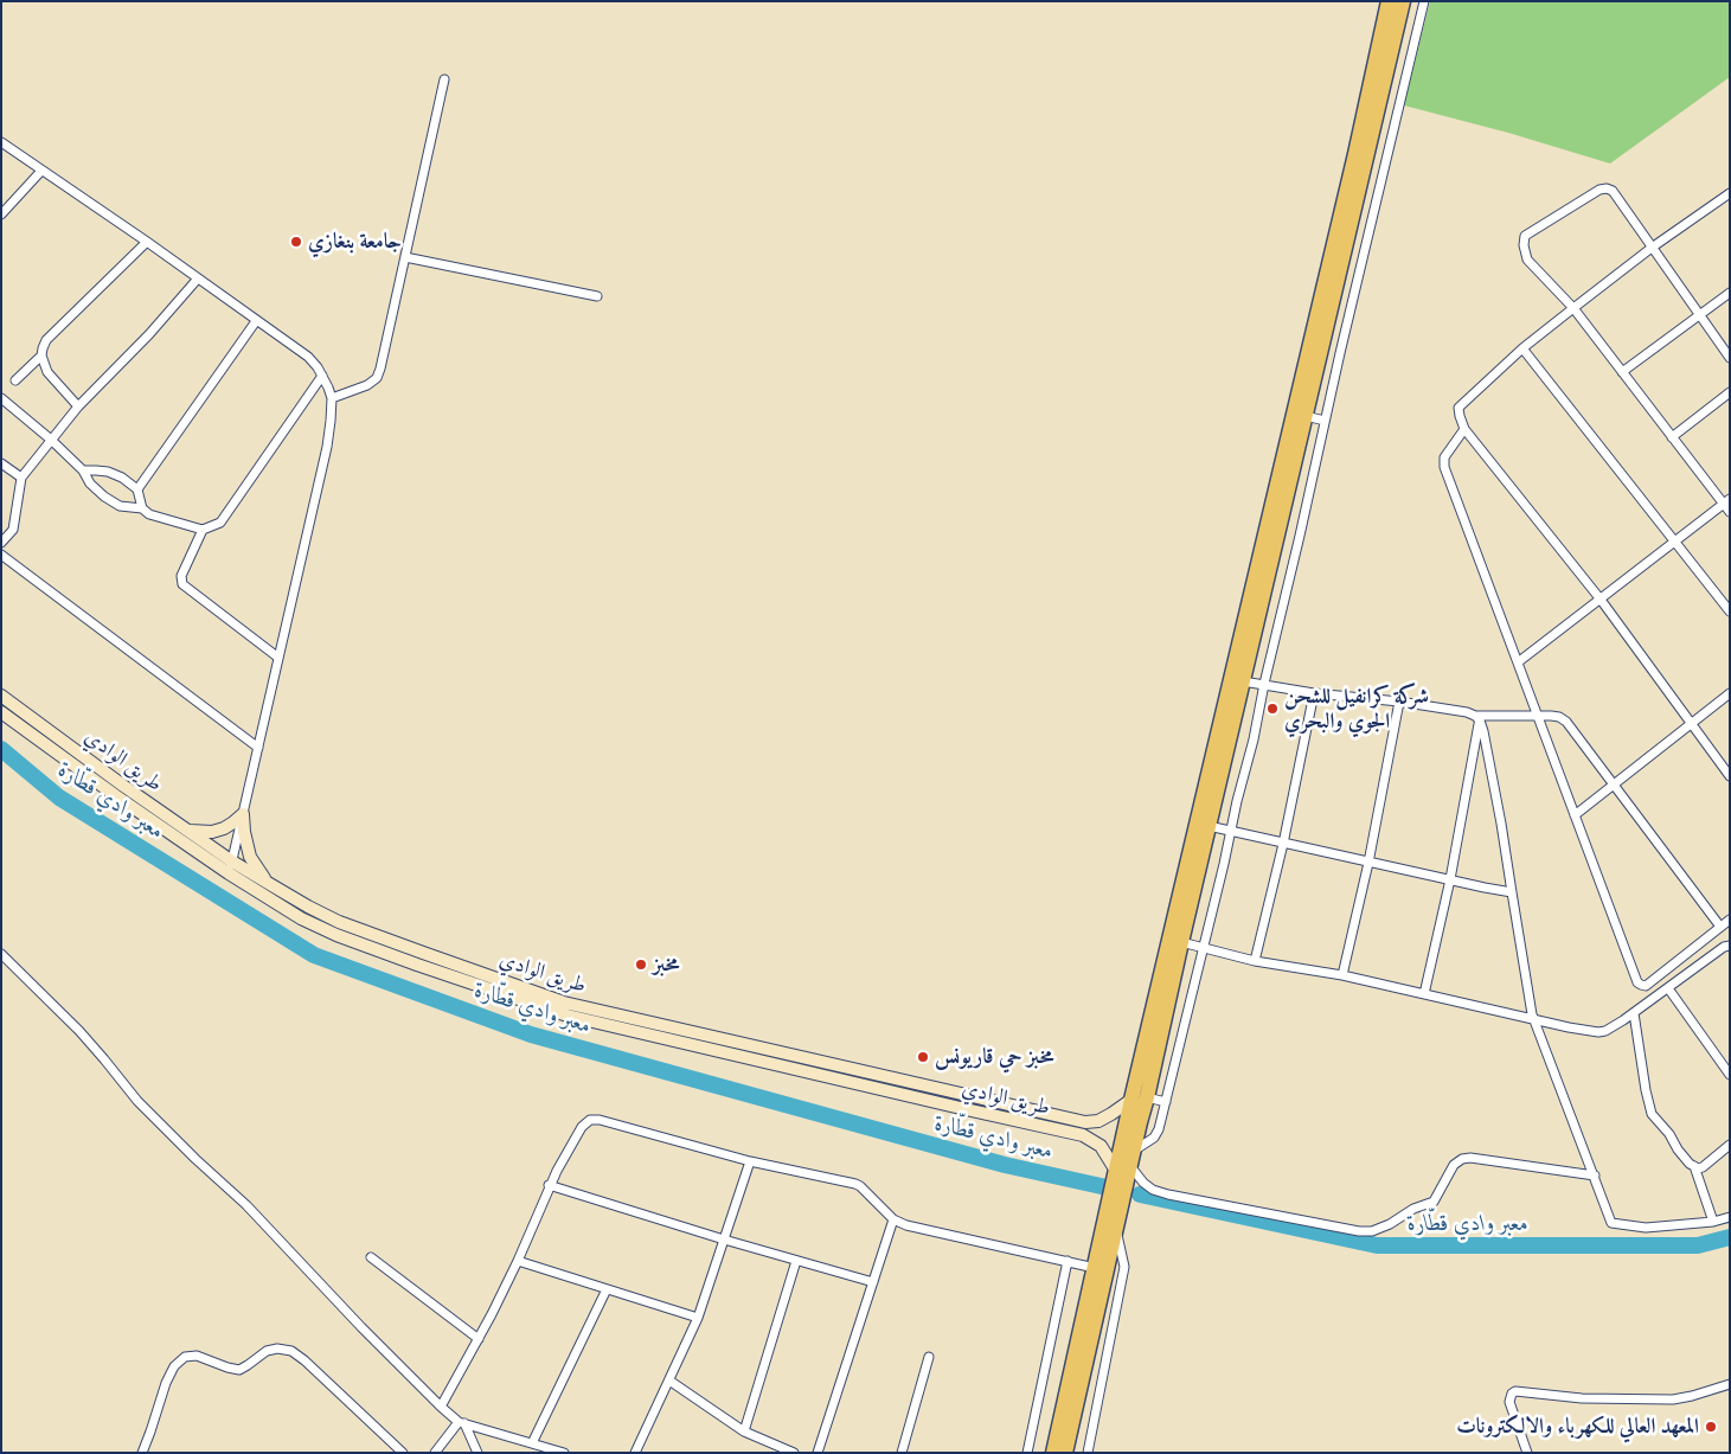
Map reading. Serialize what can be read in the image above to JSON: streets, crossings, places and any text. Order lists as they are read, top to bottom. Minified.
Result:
{"streets":{"main road":["طريق الوادي"]},"water":["معبر وادي قطّارة"],"places":["جامعة بنغازي","شركة كرانفيل للشحن الجوي والبحري","مخبز","مخبز حي قاريونس","المعهد العالي للكهرباء والالكترونات"]}
